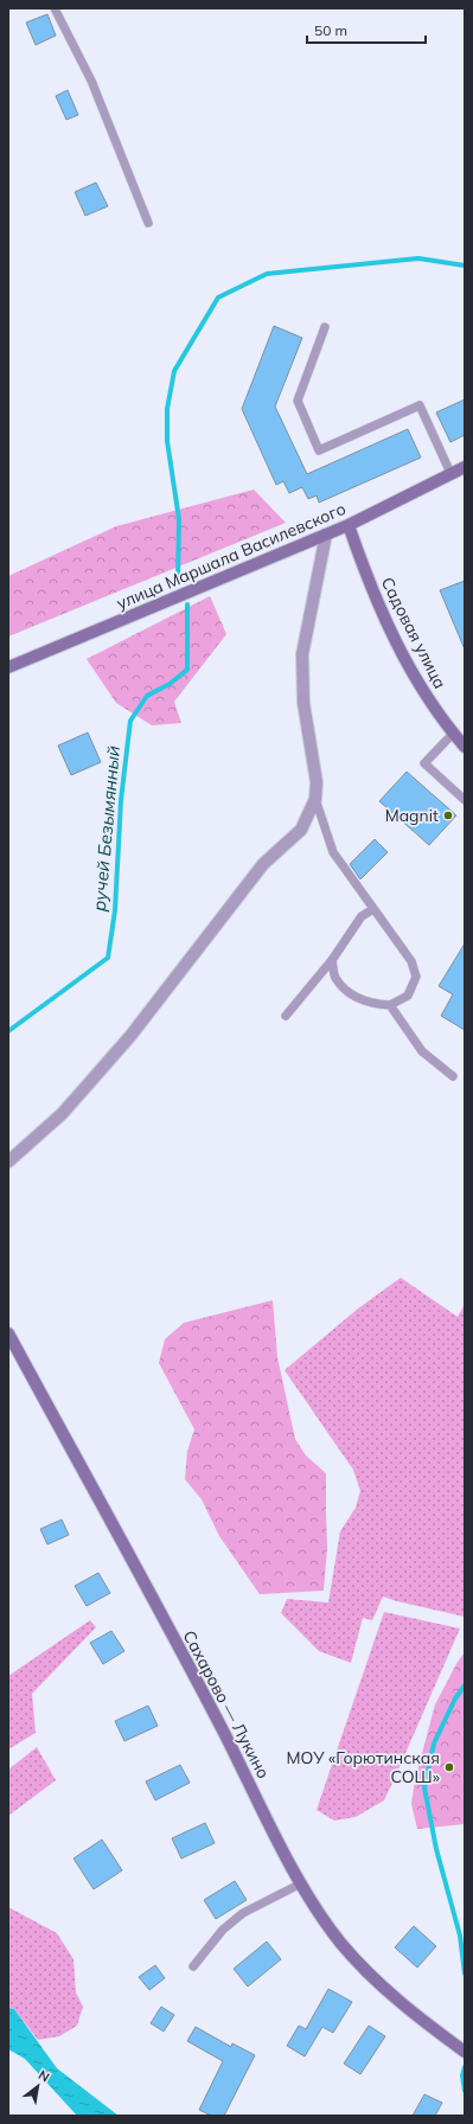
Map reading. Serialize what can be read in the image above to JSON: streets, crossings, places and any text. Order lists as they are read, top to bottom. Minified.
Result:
{"streets":{"street":["улица Маршала Василевского","Садовая улица","Сахарово — Лукино"]},"crossings":[["улица Маршала Василевского","Садовая улица"]],"water":["ручей Безымянный"],"places":["Magnit","МОУ «Горютинская СОШ»"],"scale_bar":"50 m","north":"top right"}
